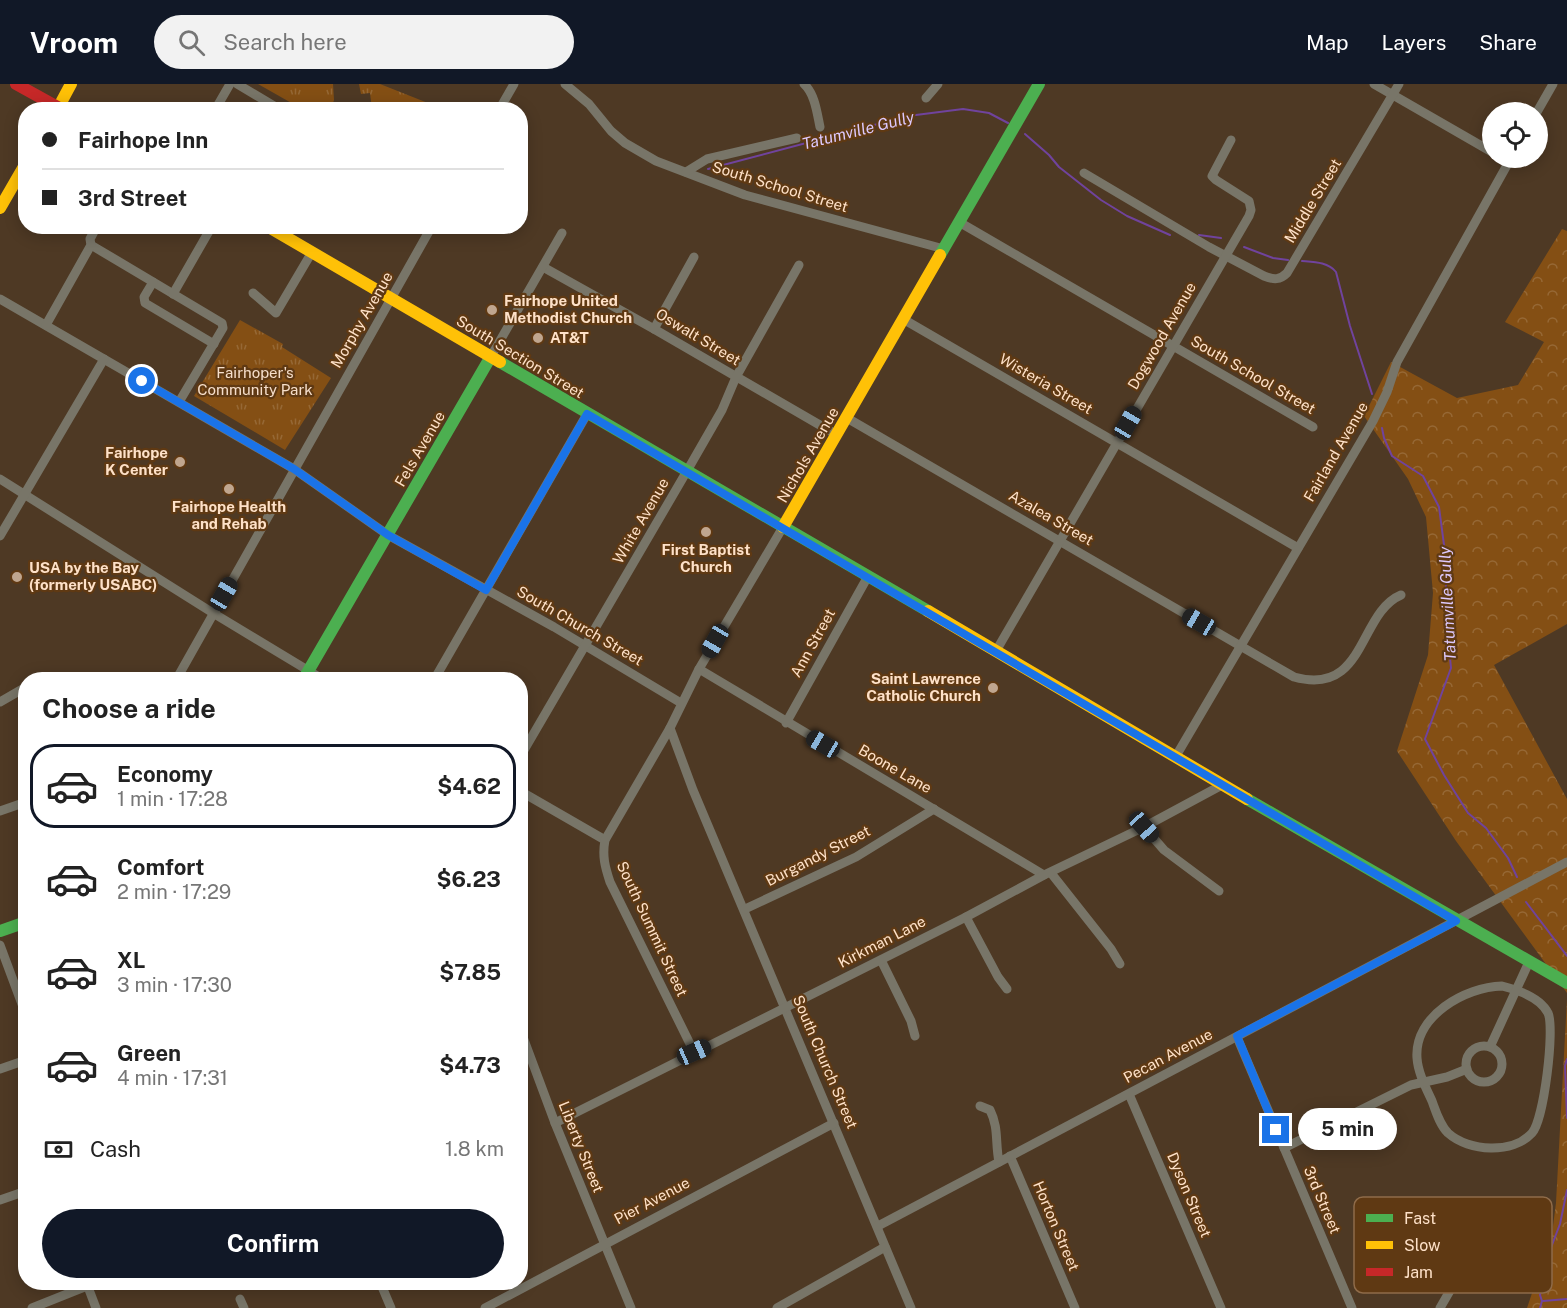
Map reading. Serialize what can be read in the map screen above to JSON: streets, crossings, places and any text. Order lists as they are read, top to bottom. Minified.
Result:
{"streets":{"street":["South School Street","Middle Street","Morphy Avenue","Dogwood Avenue","Oswalt Street","South Section Street","Wisteria Street","Fels Avenue","Fairland Avenue","Nichols Avenue","Azalea Street","White Avenue","South Church Street","Ann Street","Boone Lane","Burgandy Street","South Summit Street","Kirkman Lane","Pecan Avenue","Liberty Street","Dyson Street","3rd Street","Pier Avenue","Horton Street"]},"crossings":[["South School Street","Dogwood Avenue"],["South School Street","Nichols Avenue"],["Middle Street","Dogwood Avenue"],["Morphy Avenue","South Section Street"],["Morphy Avenue","South Church Street"],["Dogwood Avenue","South Section Street"],["Dogwood Avenue","Wisteria Street"],["Dogwood Avenue","Azalea Street"],["Oswalt Street","Fels Avenue"],["Oswalt Street","Nichols Avenue"],["Oswalt Street","White Avenue"],["South Section Street","Fels Avenue"],["South Section Street","Fairland Avenue"],["South Section Street","Nichols Avenue"],["South Section Street","White Avenue"],["South Section Street","Ann Street"],["South Section Street","Kirkman Lane"],["South Section Street","Pecan Avenue"],["Wisteria Street","Fairland Avenue"],["Wisteria Street","Nichols Avenue"],["Fels Avenue","South Church Street"],["Fairland Avenue","Azalea Street"],["Nichols Avenue","Azalea Street"],["Nichols Avenue","South Church Street"],["Nichols Avenue","Boone Lane"],["Nichols Avenue","South Summit Street"],["White Avenue","South Church Street"],["South Church Street","Burgandy Street"],["South Church Street","Kirkman Lane"],["South Church Street","Pecan Avenue"],["South Church Street","Pier Avenue"],["Ann Street","Boone Lane"],["Boone Lane","Burgandy Street"],["Boone Lane","Kirkman Lane"],["South Summit Street","Kirkman Lane"],["Kirkman Lane","Liberty Street"],["Pecan Avenue","Dyson Street"],["Pecan Avenue","3rd Street"],["Pecan Avenue","Horton Street"],["Liberty Street","Pier Avenue"]],"water":["Tatumville Gully"],"parks":["Fairhoper's Community Park"],"places":["Fairhope United Methodist Church","AT&T","Fairhope K Center","Fairhope Health and Rehab","First Baptist Church","USA by the Bay (formerly USABC)","Saint Lawrence Catholic Church"],"legend":["Fast","Slow","Jam"],"page":{"header":"Vroom","search":"Search here","nav":["Map","Layers","Share"],"banner":["Fairhope Inn","3rd Street"],"heading":"Choose a ride","list":[{"name":"Economy","note":"1 min · 17:28","value":"$4.62"},{"name":"Comfort","note":"2 min · 17:29","value":"$6.23"},{"name":"XL","note":"3 min · 17:30","value":"$7.85"},{"name":"Green","note":"4 min · 17:31","value":"$4.73"}],"bubble":"5 min","pay":["Cash","1.8 km"],"buttons":"Confirm"}}
